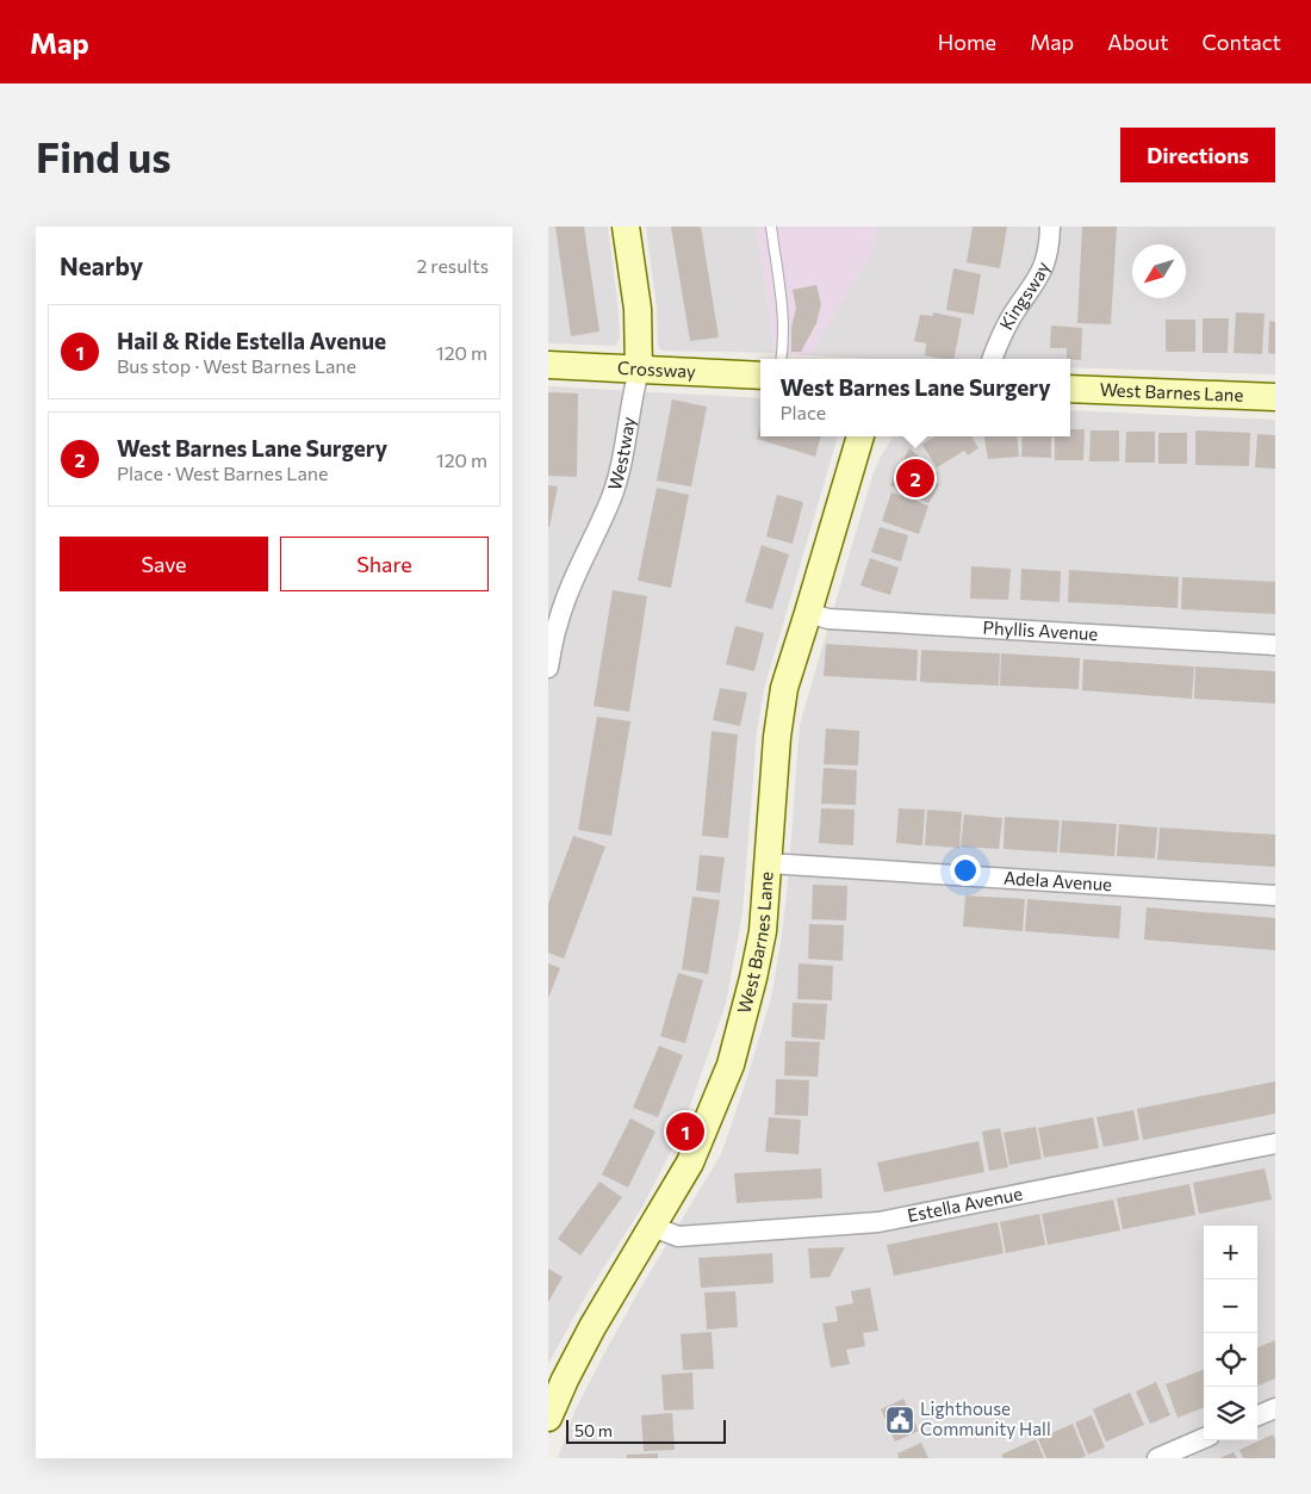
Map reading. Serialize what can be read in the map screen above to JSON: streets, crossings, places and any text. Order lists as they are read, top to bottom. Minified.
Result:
{"streets":{"street":["Kingsway","Crossway","West Barnes Lane","Westway","Phyllis Avenue","Adela Avenue","Estella Avenue"]},"crossings":[["Crossway","Westway"],["West Barnes Lane","Phyllis Avenue"],["West Barnes Lane","Adela Avenue"],["West Barnes Lane","Estella Avenue"]],"places":{"public building":["Lighthouse Community Hall"]},"scale_bar":"50 m","north":"bottom left","page":{"header":"Map","nav":["Home","Map","About","Contact"],"buttons":["Directions",["Save","Share"]],"title":"Find us","heading":["Nearby","2 results"],"list":[{"mark":"1","name":"Hail & Ride Estella Avenue","note":"Bus stop · West Barnes Lane","value":"120 m"},{"mark":"2","name":"West Barnes Lane Surgery","note":"Place · West Barnes Lane","value":"120 m"}],"popup":["West Barnes Lane Surgery","Place"],"pins":["2","1"],"map_buttons":["+","−"],"scale":"50 m"}}
